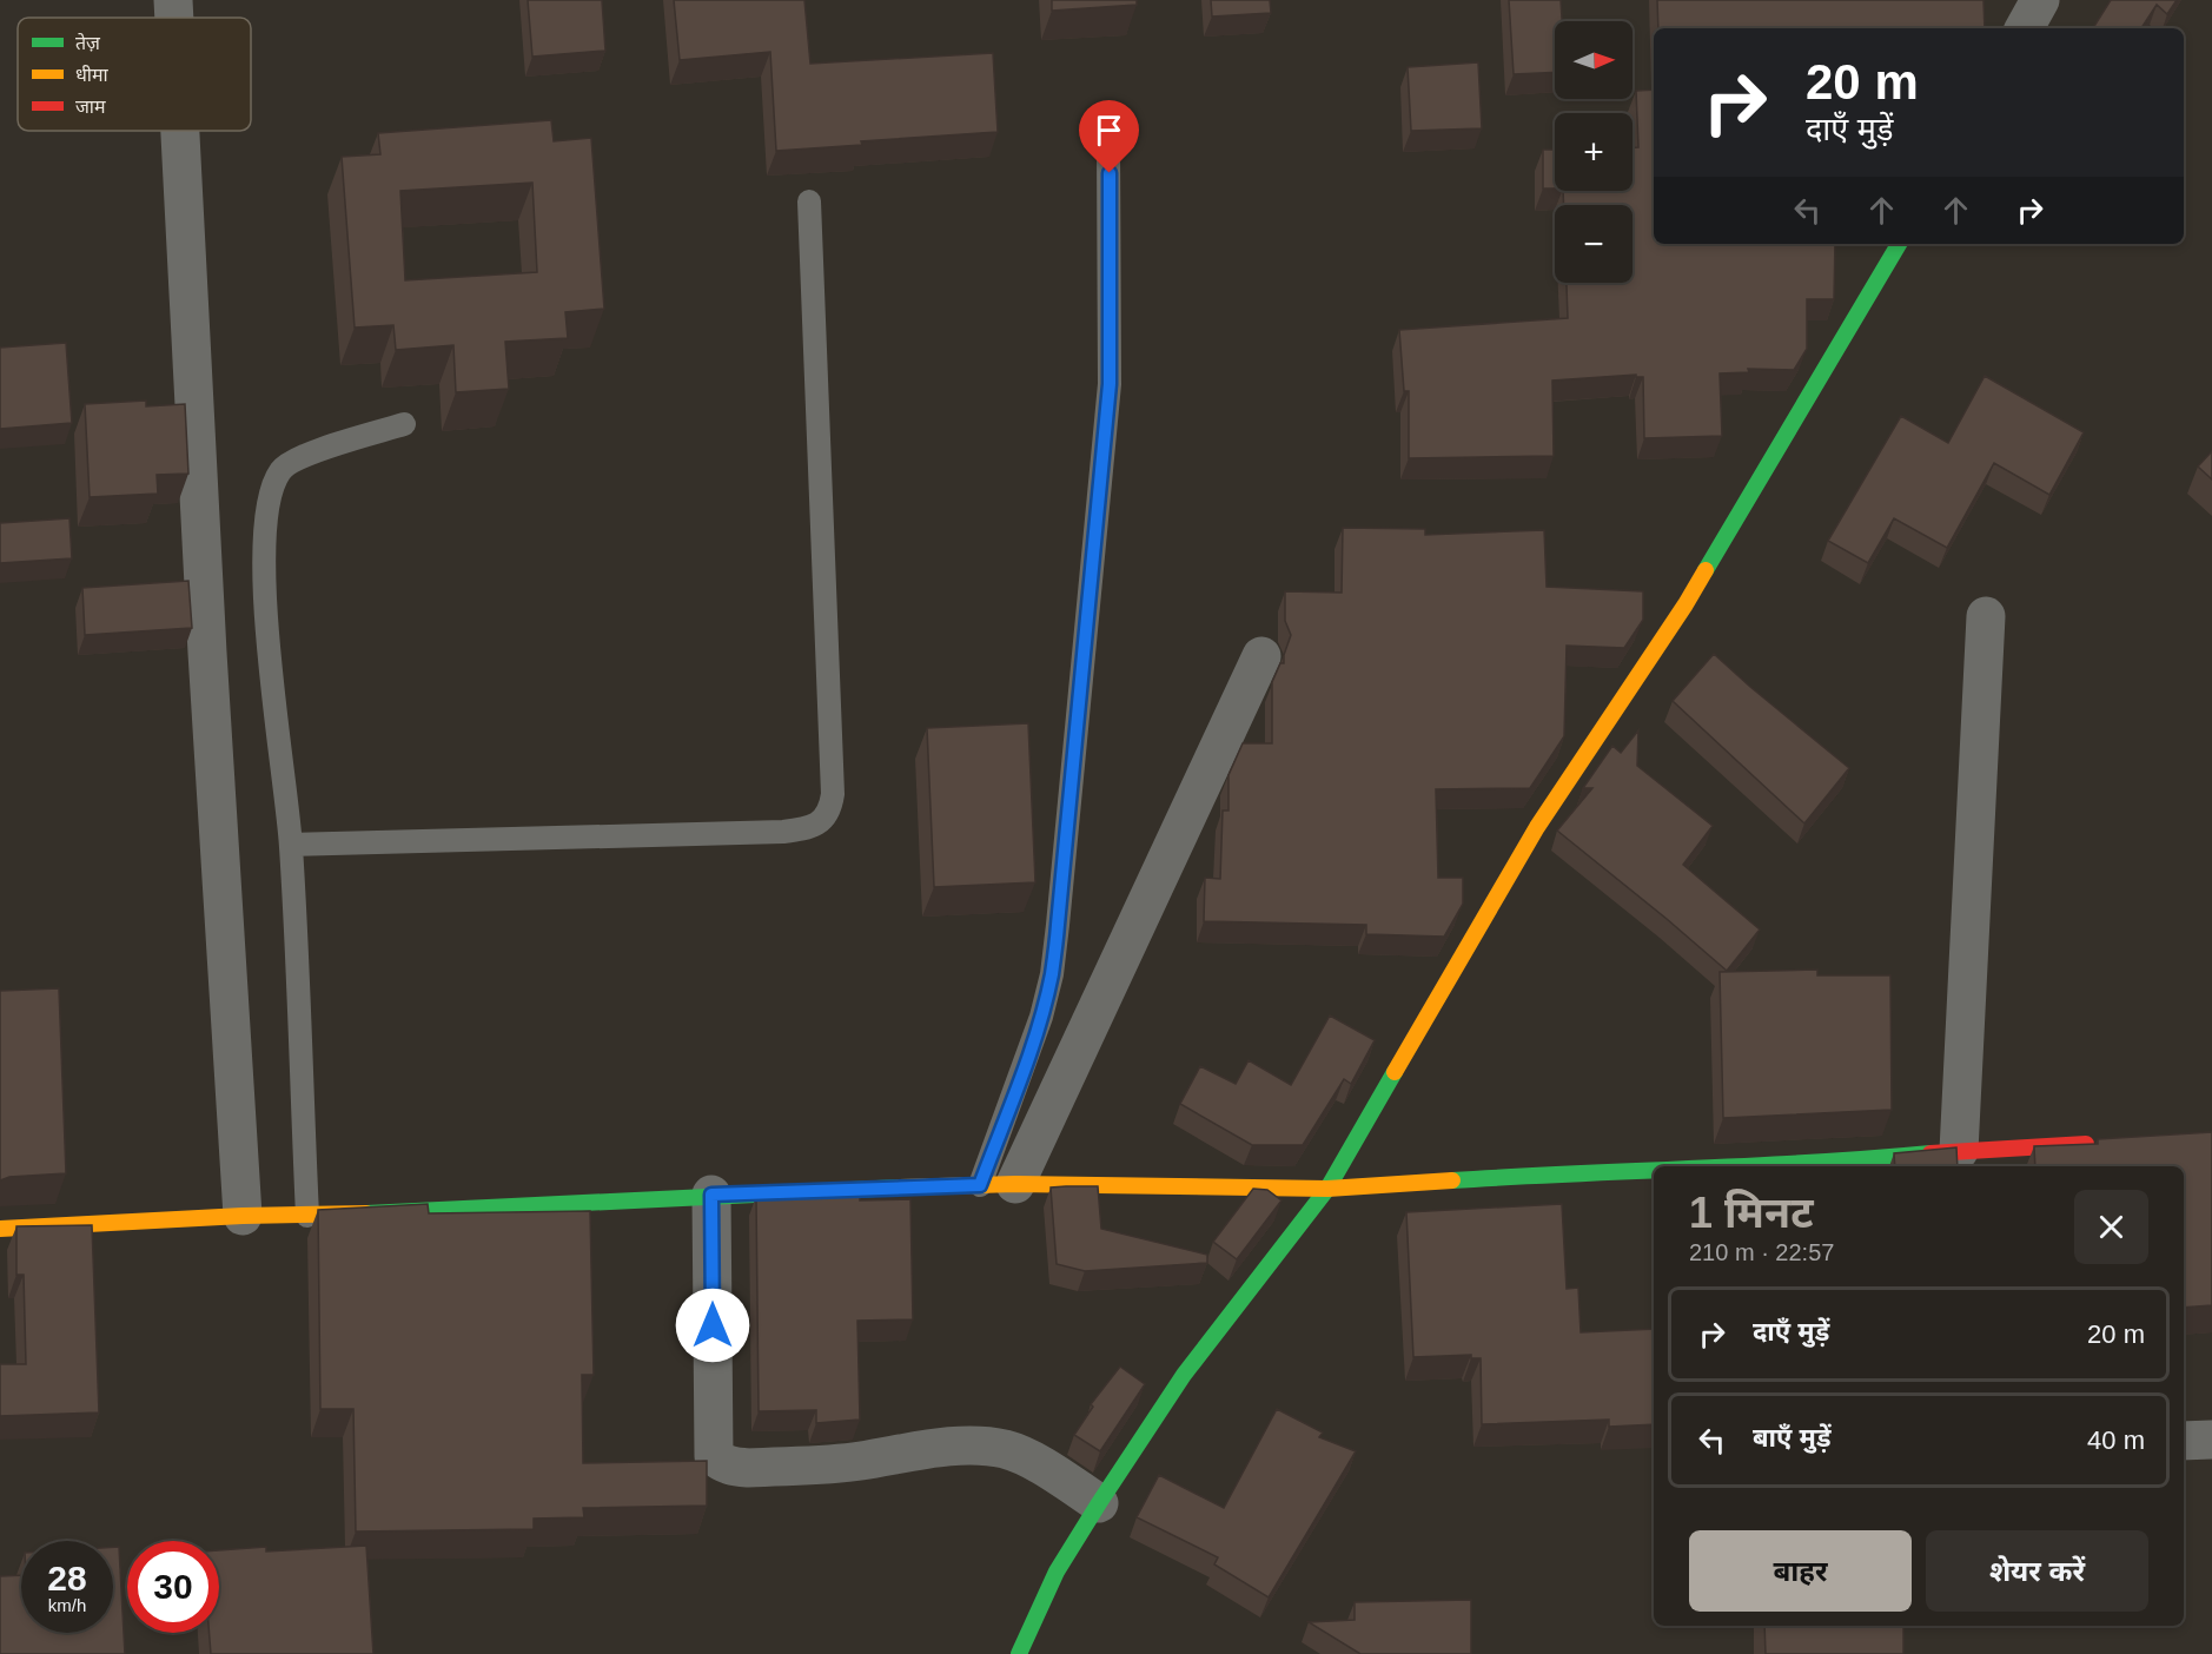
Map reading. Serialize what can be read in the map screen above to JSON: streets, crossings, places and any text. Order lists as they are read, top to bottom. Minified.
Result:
{"legend":["तेज़","धीमा","जाम"],"north":"right","page":{"map_buttons":["+","−"],"turn":["20 m","दाएँ मुड़ें"],"heading":["1 मिनट","210 m · 22:57"],"list":[{"name":"दाएँ मुड़ें","value":"20 m"},{"name":"बाएँ मुड़ें","value":"40 m"}],"buttons":["बाहर","शेयर करें"],"speed":"28 km/h","limit":"30"}}
